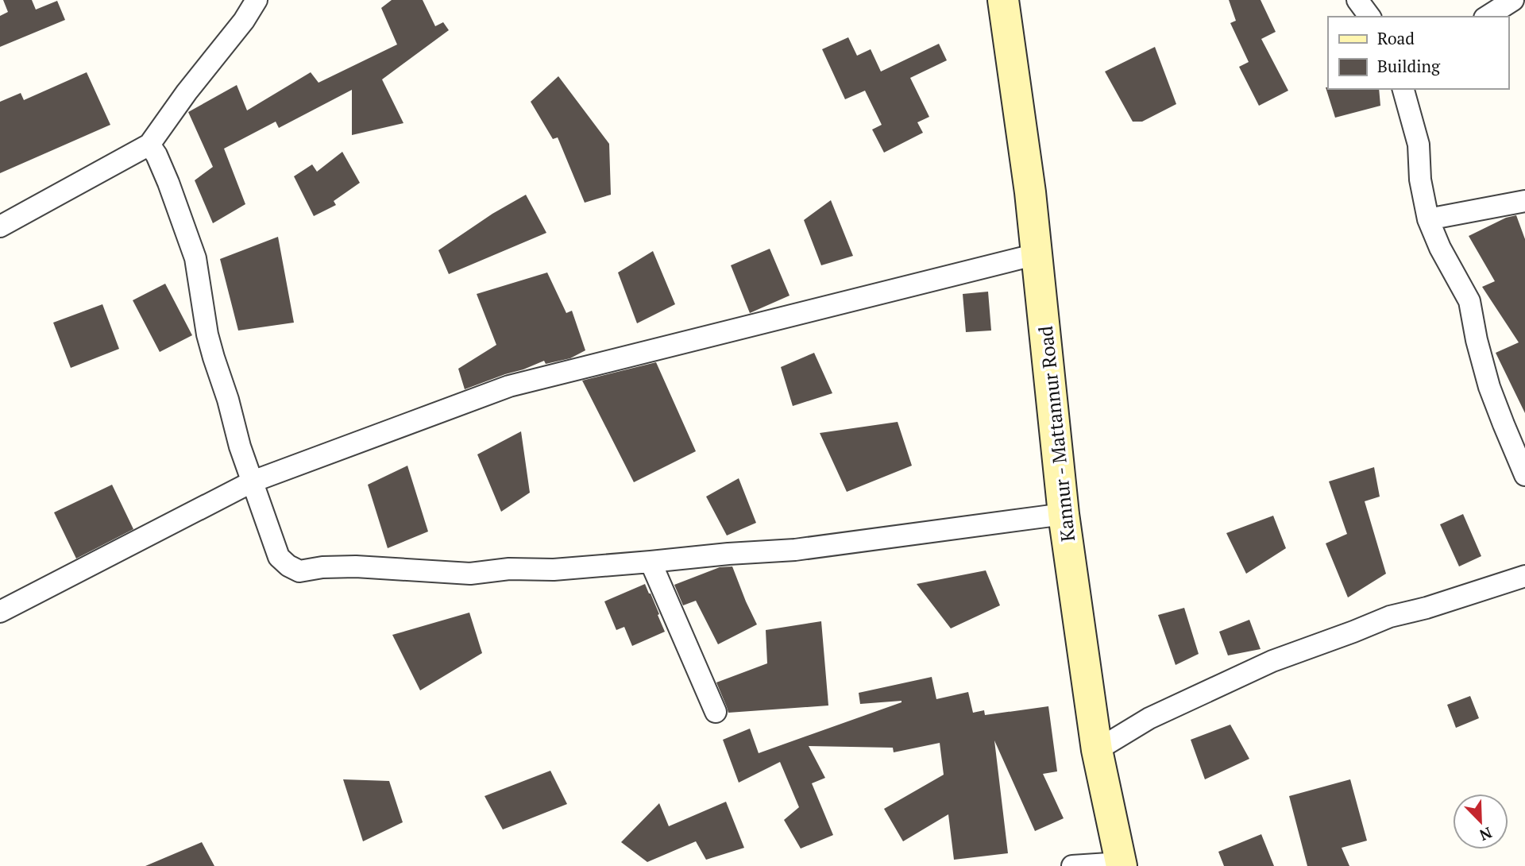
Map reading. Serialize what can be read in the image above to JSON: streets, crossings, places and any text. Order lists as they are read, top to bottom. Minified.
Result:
{"streets":{"main road":["Kannur - Mattannur Road"]},"legend":["Road","Building"],"north":"bottom right"}
